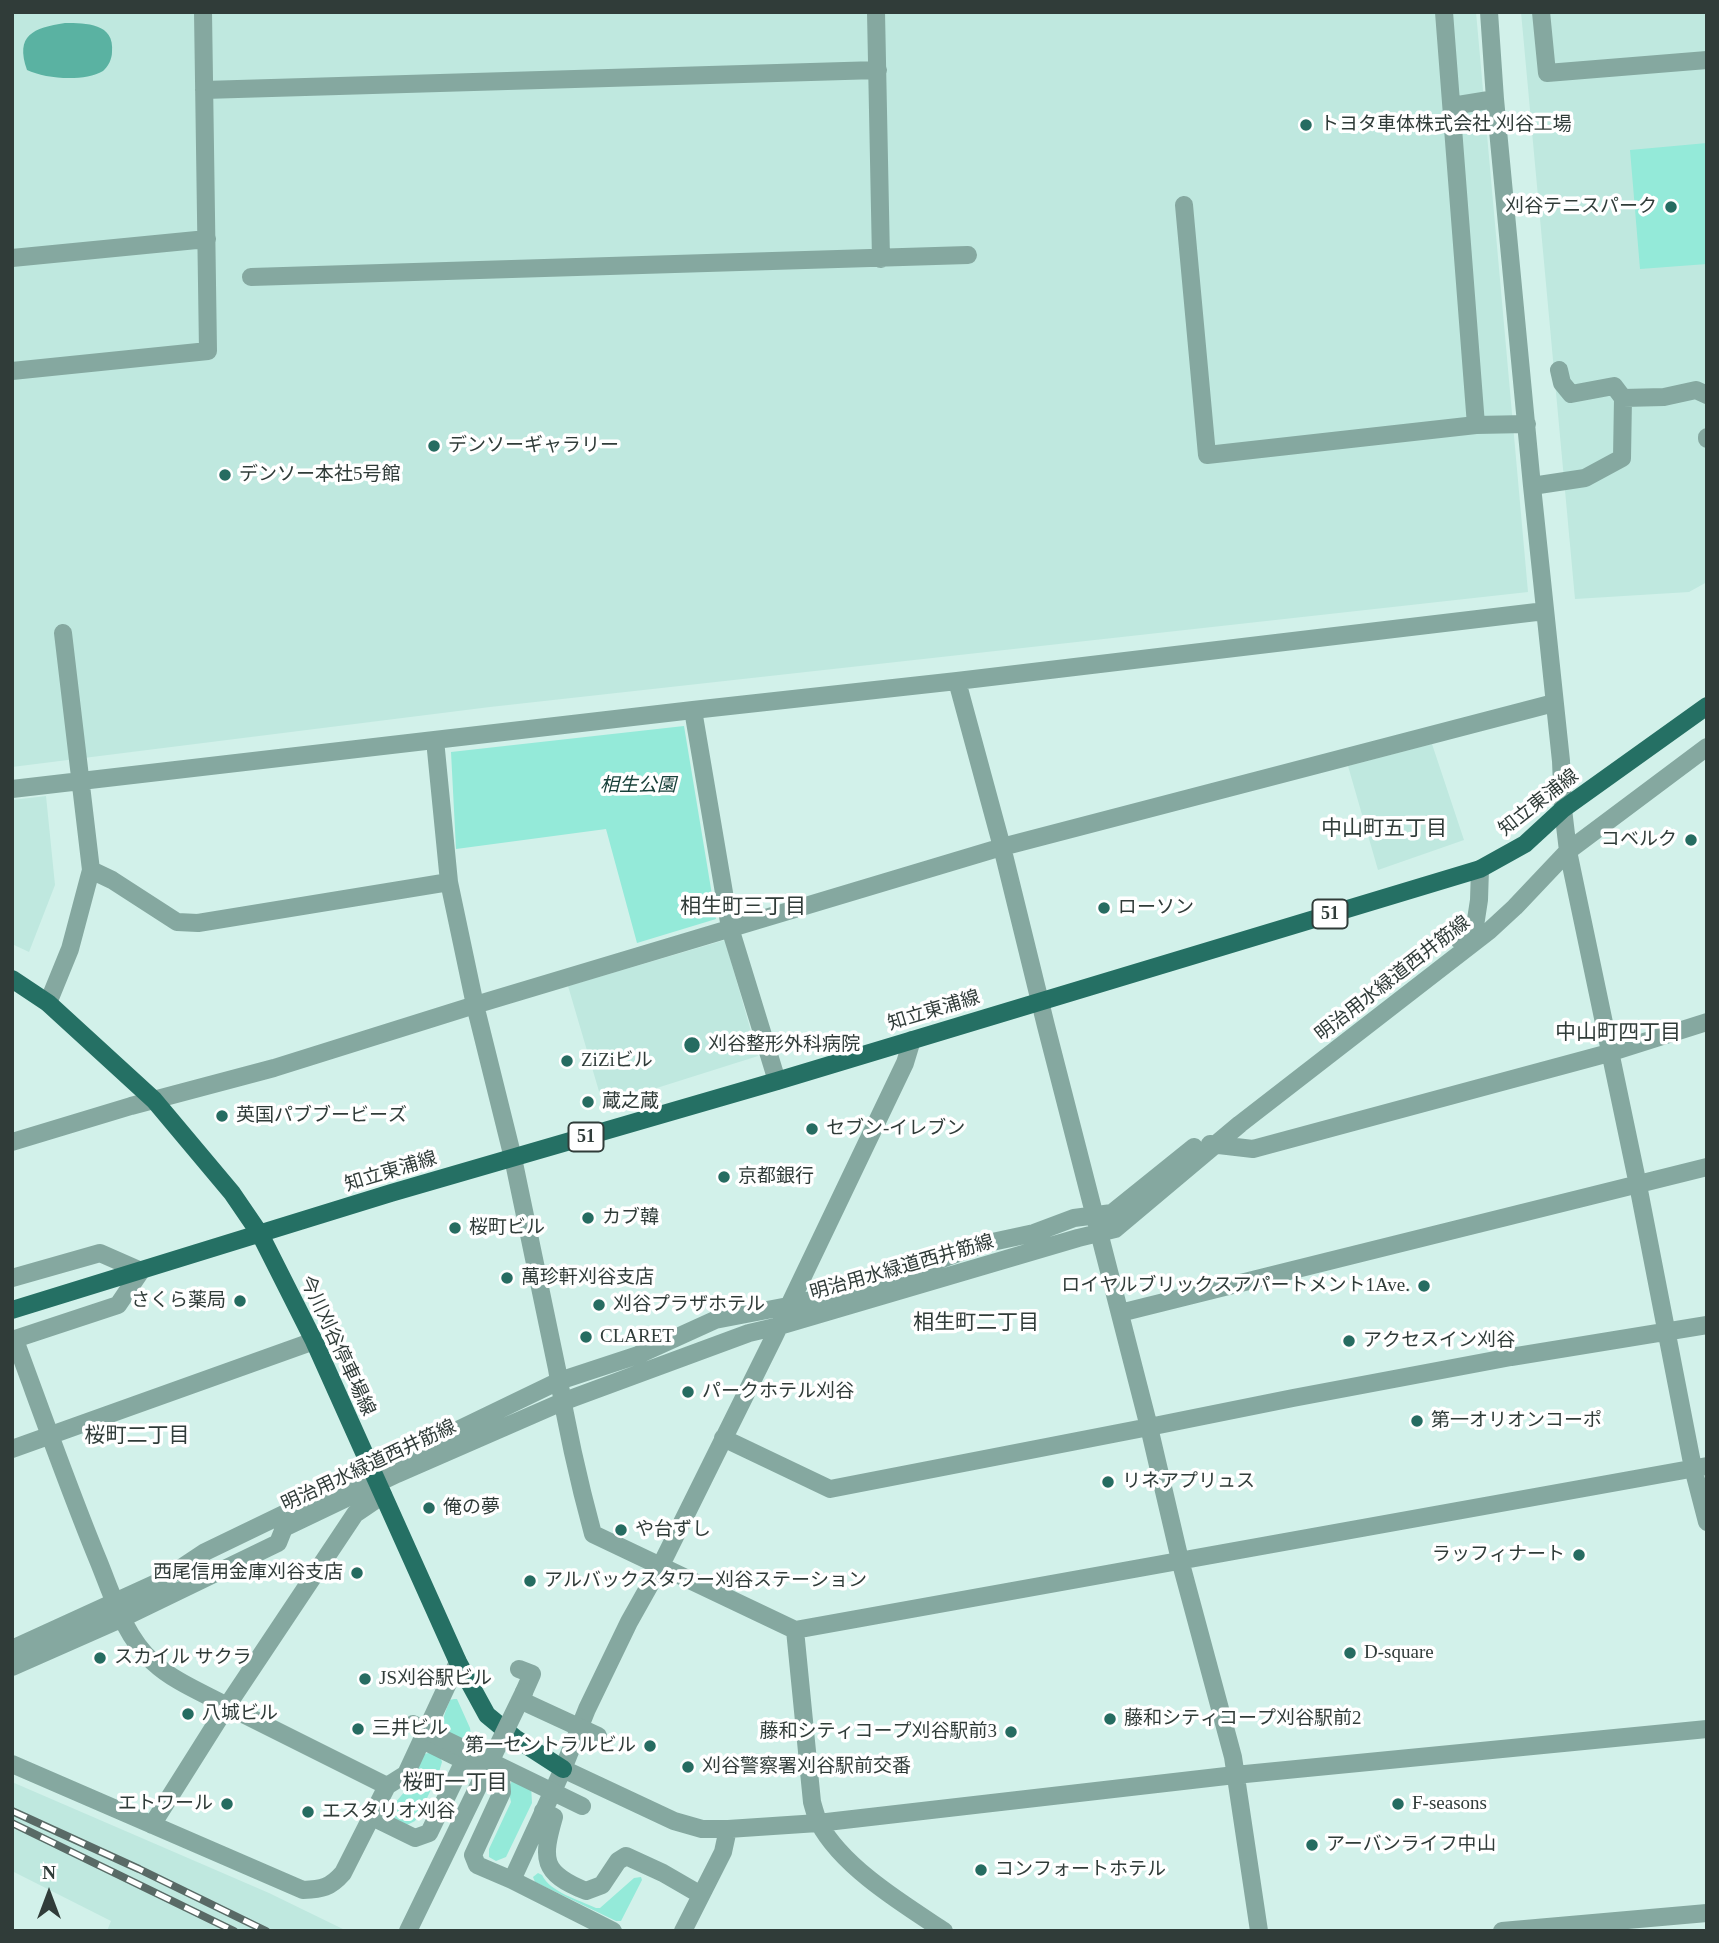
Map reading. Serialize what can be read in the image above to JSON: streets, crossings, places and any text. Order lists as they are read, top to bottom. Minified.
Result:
{"streets":{"main road":["知立東浦線","51","今川刈谷停車場線"],"street":["明治用水緑道西井筋線"]},"crossings":[["知立東浦線","今川刈谷停車場線"],["明治用水緑道西井筋線","今川刈谷停車場線"]],"districts":["中山町五丁目","相生町三丁目","中山町四丁目","相生町二丁目","桜町二丁目","桜町一丁目"],"parks":["相生公園"],"places":["トヨタ車体株式会社 刈谷工場","刈谷テニスパーク","デンソーギャラリー","デンソー本社5号館","コベルク","ローソン","刈谷整形外科病院","ZiZiビル","蔵之蔵","英国パブブービーズ","セブン-イレブン","京都銀行","カブ韓","桜町ビル","萬珍軒刈谷支店","ロイヤルブリックスアパートメント1Ave.","さくら薬局","刈谷プラザホテル","CLARET","アクセスイン刈谷","パークホテル刈谷","第一オリオンコーポ","リネアプリュス","俺の夢","や台ずし","ラッフィナート","西尾信用金庫刈谷支店","アルバックスタワー刈谷ステーション","D-square","スカイル サクラ","JS刈谷駅ビル","八城ビル","藤和シティコープ刈谷駅前2","三井ビル","藤和シティコープ刈谷駅前3","第一セントラルビル","刈谷警察署刈谷駅前交番","エトワール","F-seasons","エスタリオ刈谷","アーバンライフ中山","コンフォートホテル"],"north":"top"}
